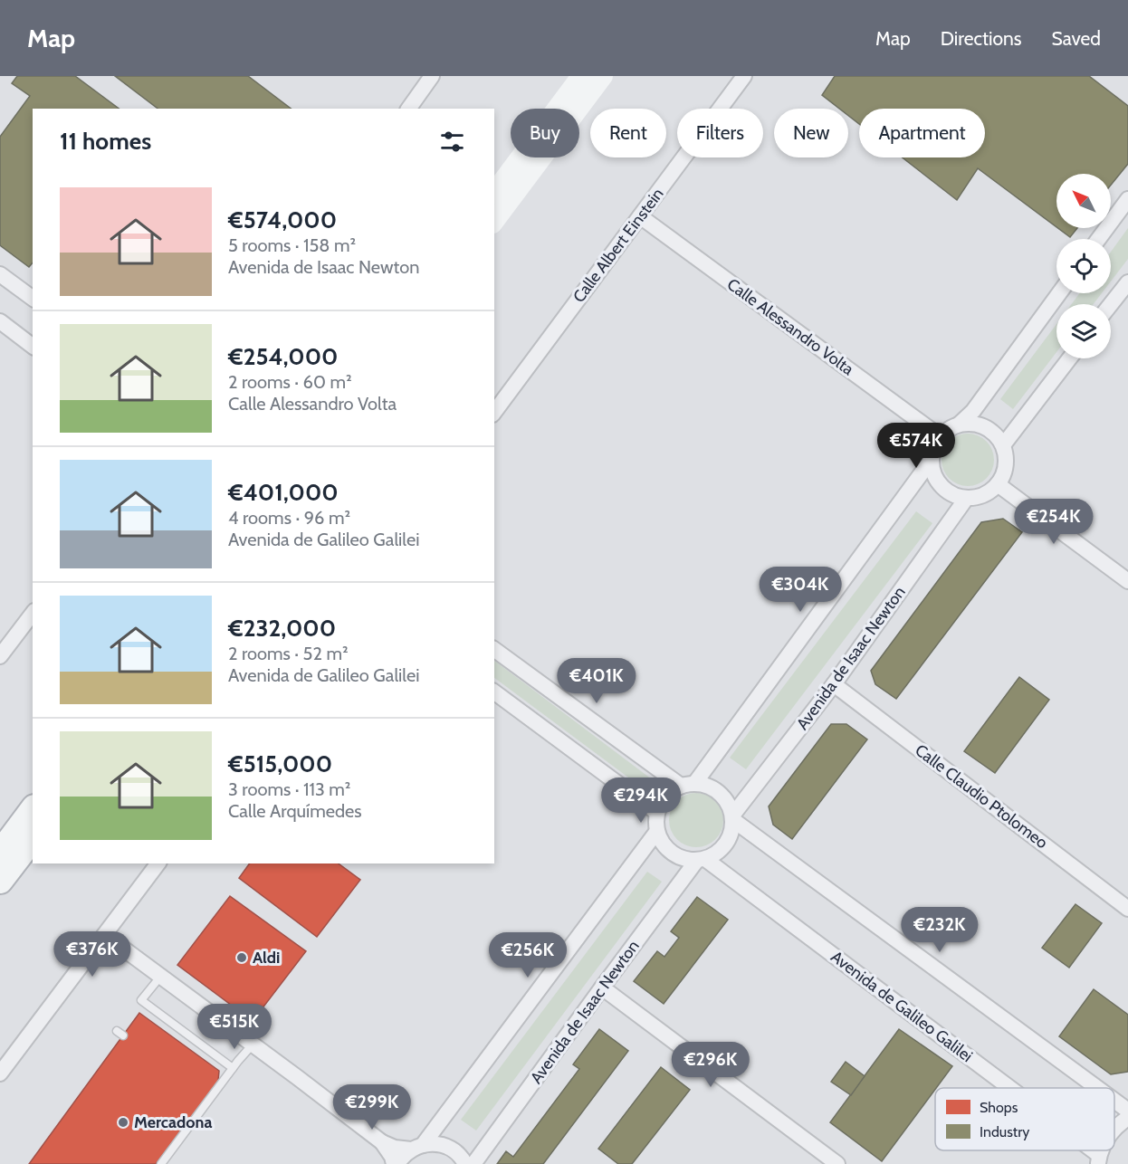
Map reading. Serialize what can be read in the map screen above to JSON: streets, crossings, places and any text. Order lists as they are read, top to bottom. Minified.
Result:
{"streets":{"street":["Calle Albert Einstein","Calle Alessandro Volta","Avenida de Isaac Newton","Calle Claudio Ptolomeo","Avenida de Galileo Galilei"]},"crossings":[["Calle Albert Einstein","Calle Alessandro Volta"],["Calle Alessandro Volta","Avenida de Isaac Newton"],["Avenida de Isaac Newton","Calle Claudio Ptolomeo"],["Avenida de Isaac Newton","Avenida de Galileo Galilei"]],"places":["Aldi","Mercadona"],"legend":["Shops","Industry"],"north":"top left","page":{"header":"Map","nav":["Map","Directions","Saved"],"chip":["Buy","Rent","Filters","New","Apartment"],"heading":"11 homes","list":[{"name":"€574,000","note":"5 rooms · 158 m² · Avenida de Isaac Newton"},{"name":"€254,000","note":"2 rooms · 60 m² · Calle Alessandro Volta"},{"name":"€401,000","note":"4 rooms · 96 m² · Avenida de Galileo Galilei"},{"name":"€232,000","note":"2 rooms · 52 m² · Avenida de Galileo Galilei"},{"name":"€515,000","note":"3 rooms · 113 m² · Calle Arquímedes"}],"price":["€574K","€254K","€304K","€401K","€294K","€232K","€376K","€256K","€515K","€296K","€299K"]}}
